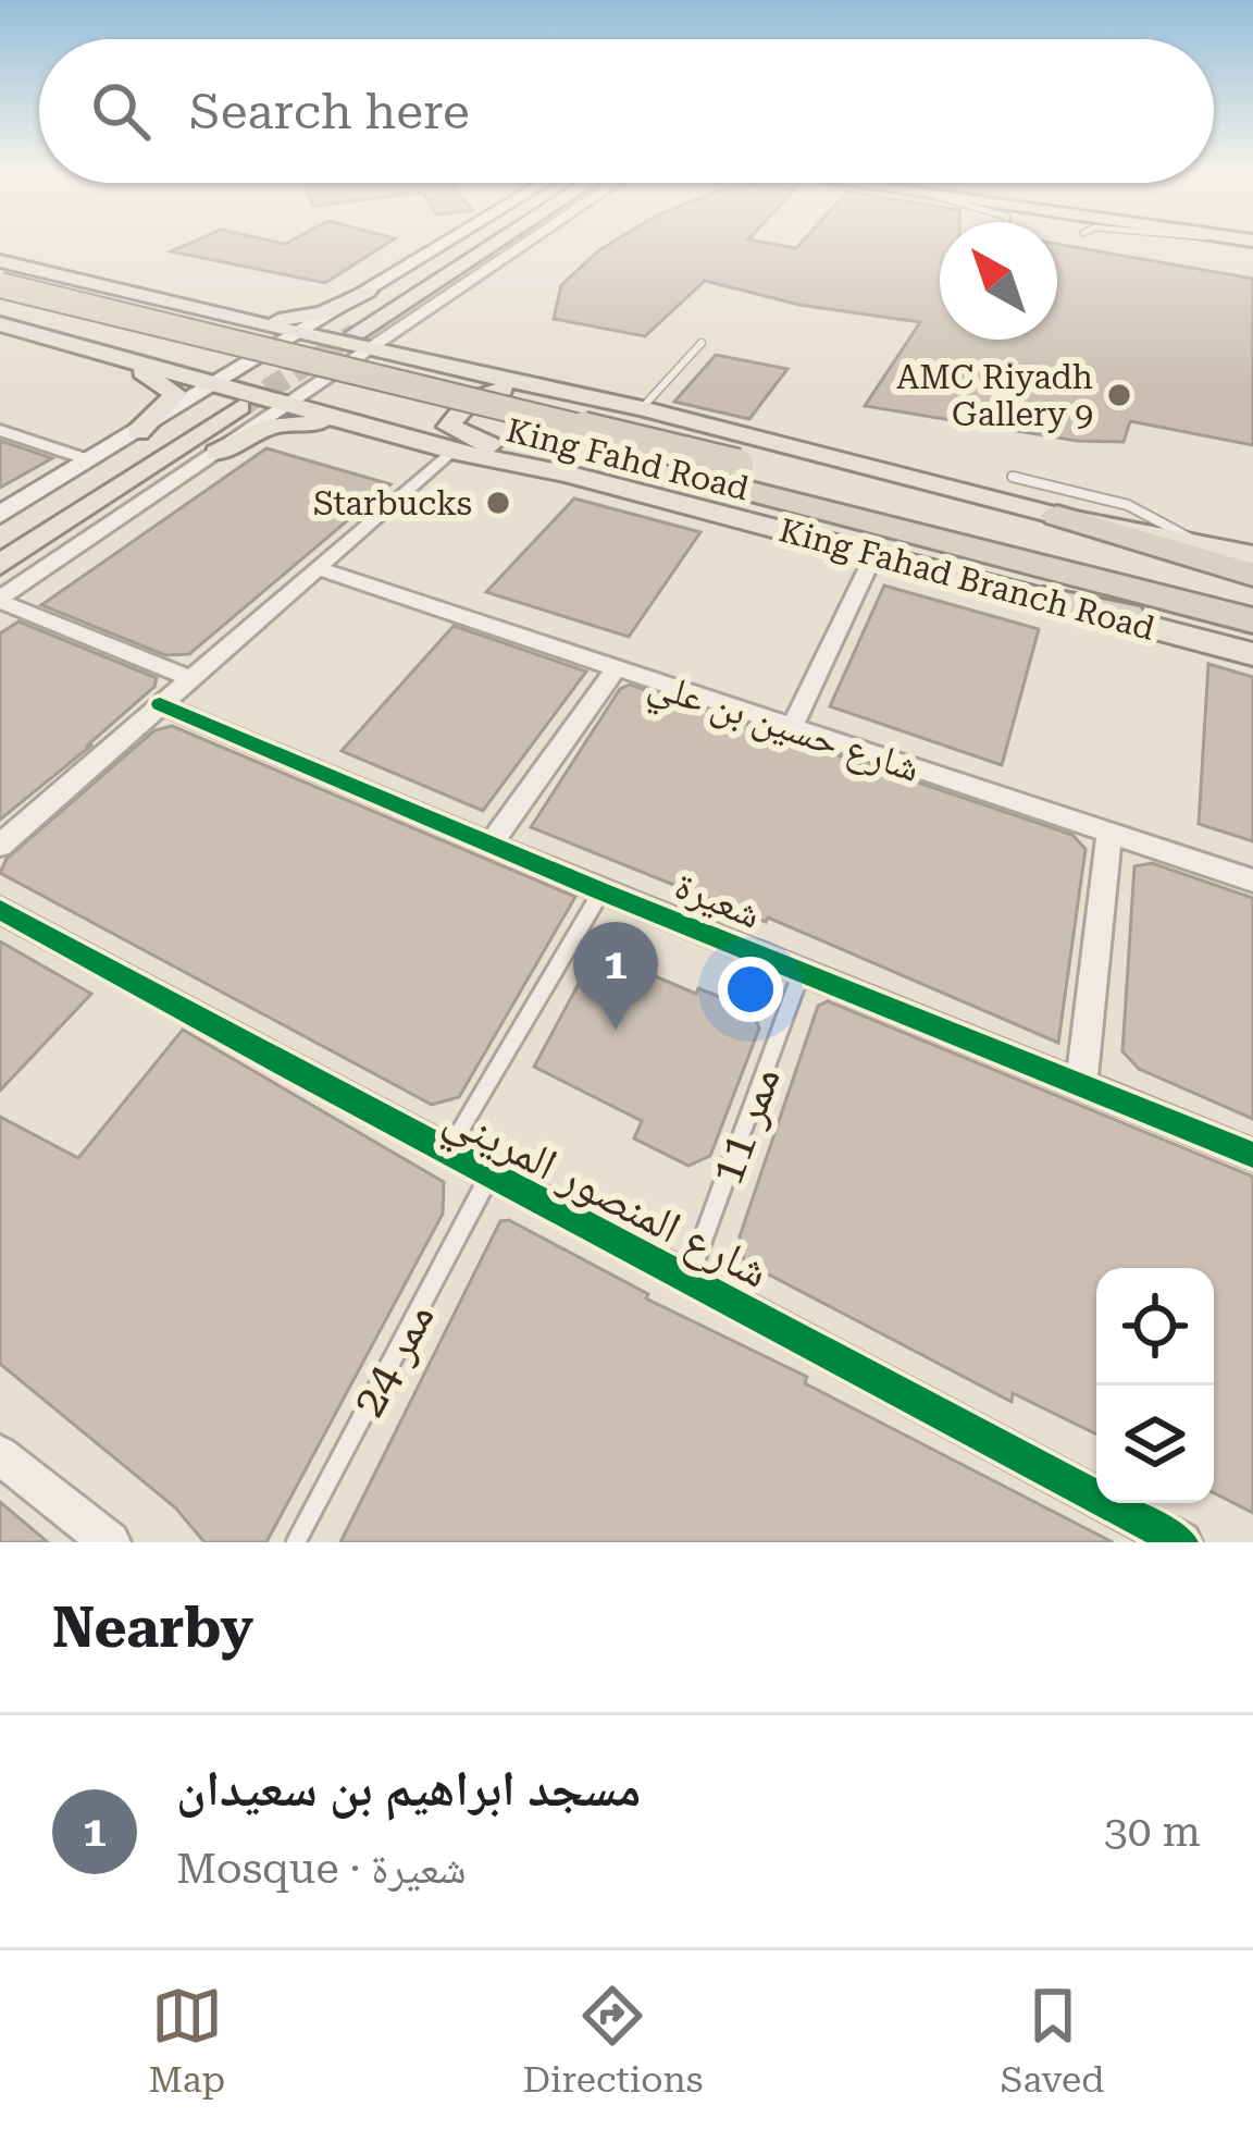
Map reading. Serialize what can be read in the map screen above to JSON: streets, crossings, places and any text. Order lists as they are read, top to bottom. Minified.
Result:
{"streets":{"highway":["King Fahd Road"],"main road":["King Fahad Branch Road"],"street":["شارع حسين بن علي","شعيرة","شارع المنصور المريني"],"lane":["ممر 11","ممر 24"]},"crossings":[["شعيرة","ممر 11"],["ممر 11","شارع المنصور المريني"],["شارع المنصور المريني","ممر 24"]],"places":["AMC Riyadh Gallery 9","Starbucks"],"north":"top left","page":{"search":"Search here","pins":"1","heading":"Nearby","list":[{"mark":"1","name":"مسجد ابراهيم بن سعيدان","note":"Mosque · شعيرة","value":"30 m"}],"nav":["Map","Directions","Saved"]}}
